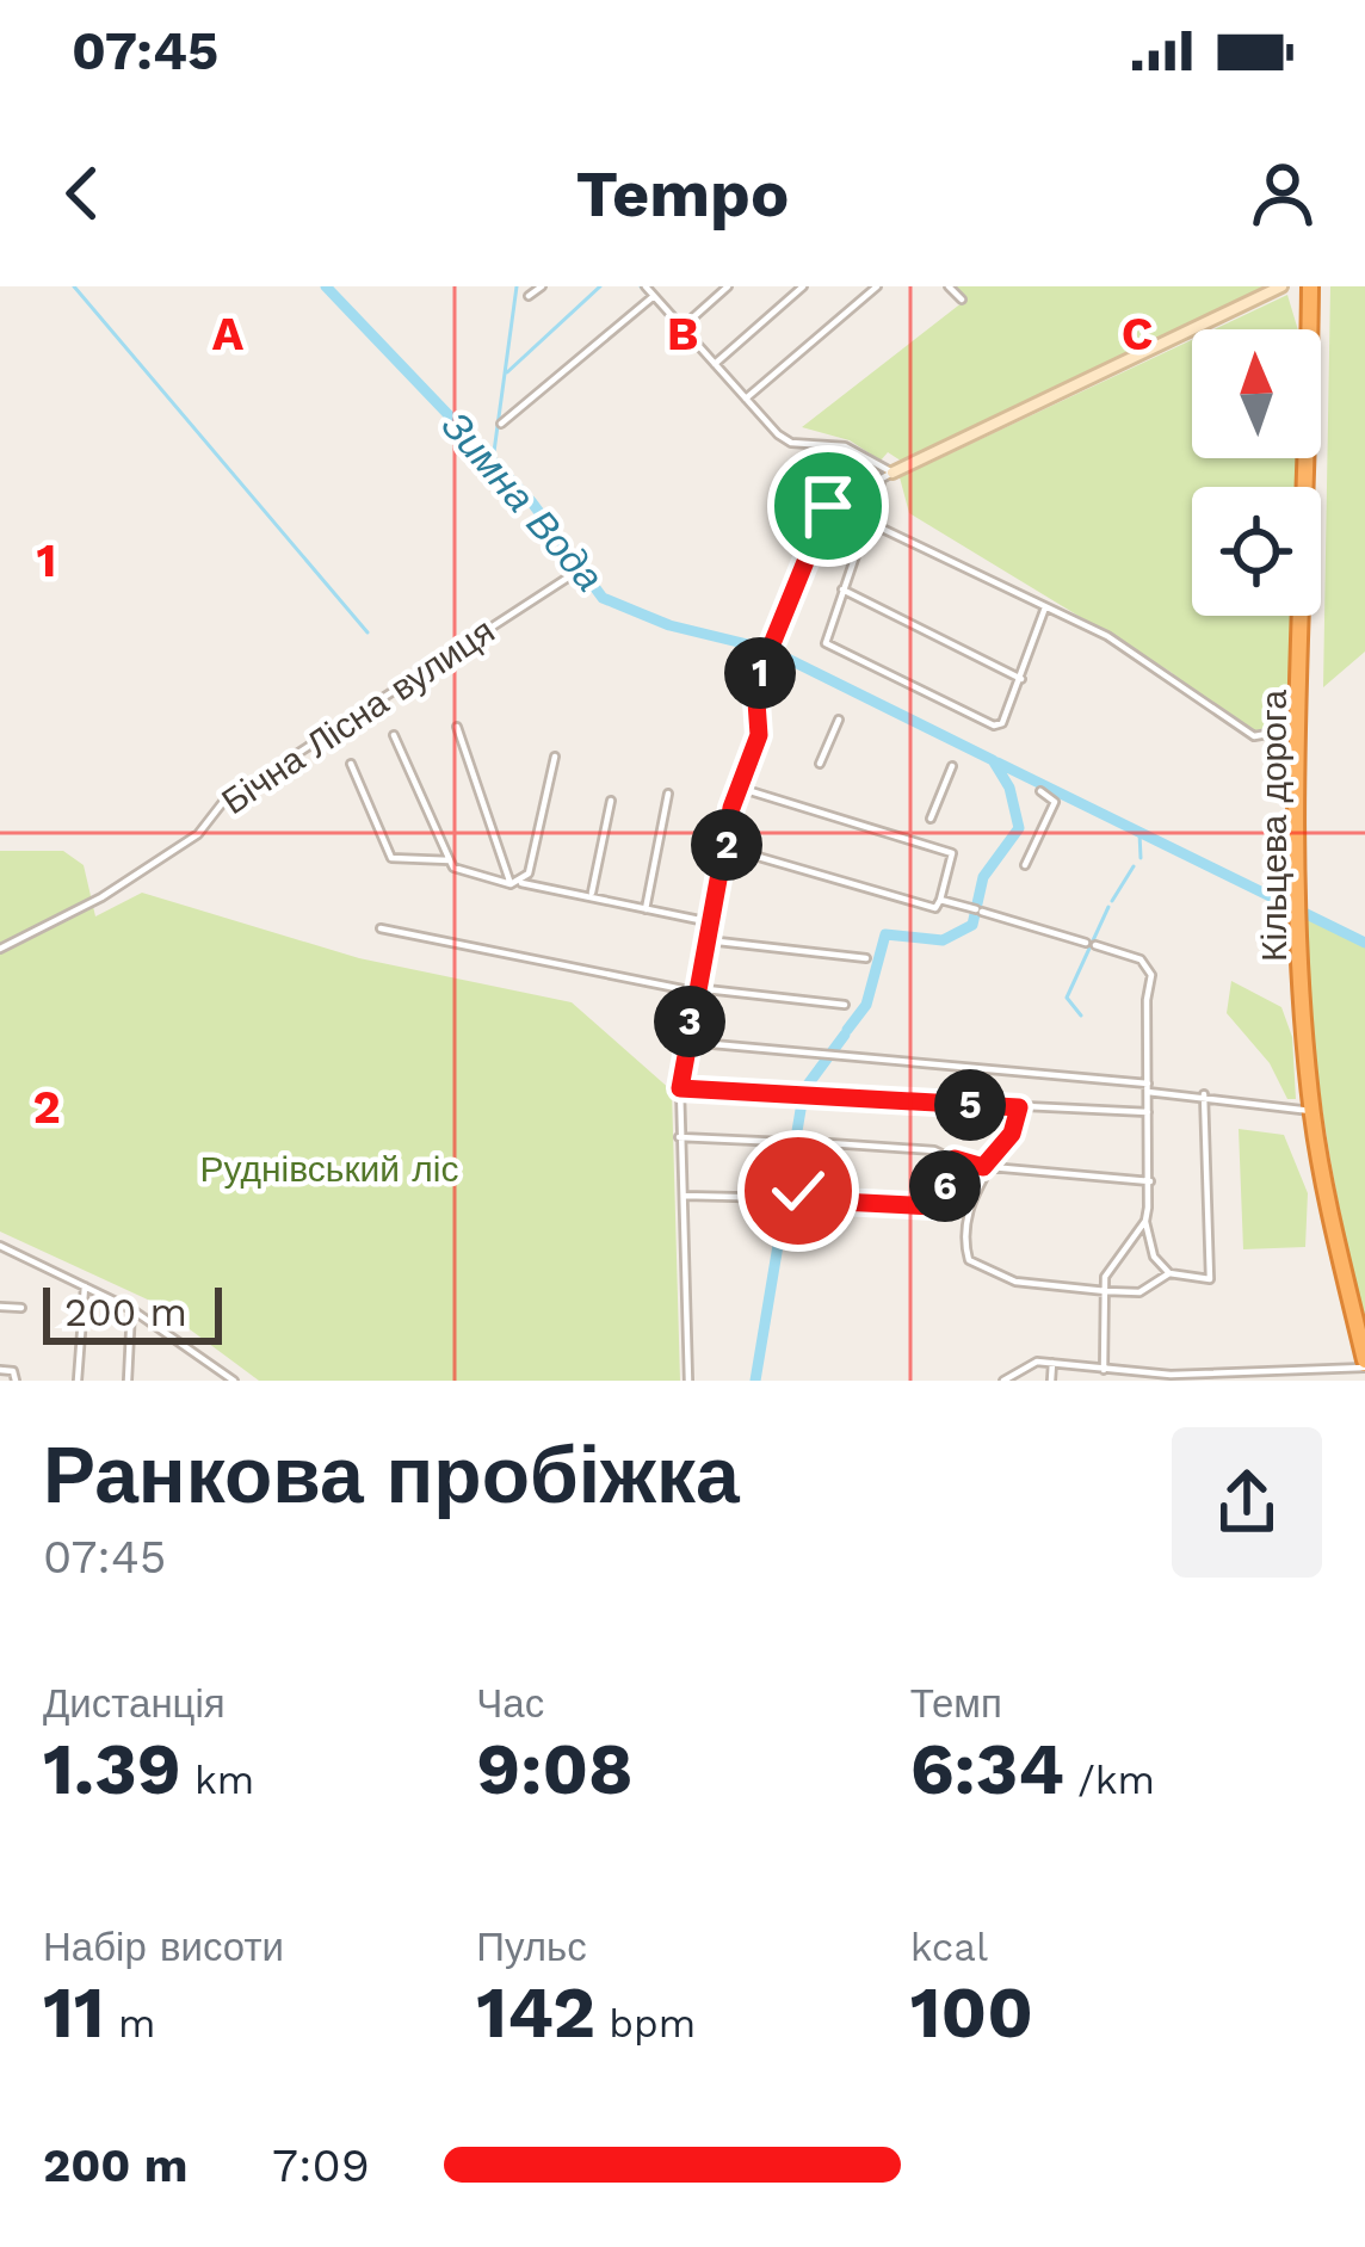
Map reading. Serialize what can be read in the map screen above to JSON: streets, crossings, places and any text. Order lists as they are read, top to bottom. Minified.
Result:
{"streets":{"highway":["Кільцева дорога"],"street":["Бічна Лісна вулиця"]},"water":["Зимна Вода"],"parks":["Руднівський ліс"],"scale_bar":"200 m","north":"top","page":{"status":"07:45","header":"Tempo","pins":["1","2","3","5","6"],"scale":"200 m","heading":["Ранкова пробіжка","07:45"],"stats":[["Дистанція","1.39 km"],["Час","9:08"],["Темп","6:34 /km"],["Набір висоти","11 m"],["Пульс","142 bpm"],["kcal","100"]],"list":[{"name":"200 m","note":"7:09"}]},"grid":{"columns":["A","B","C"],"rows":["1","2"]}}
